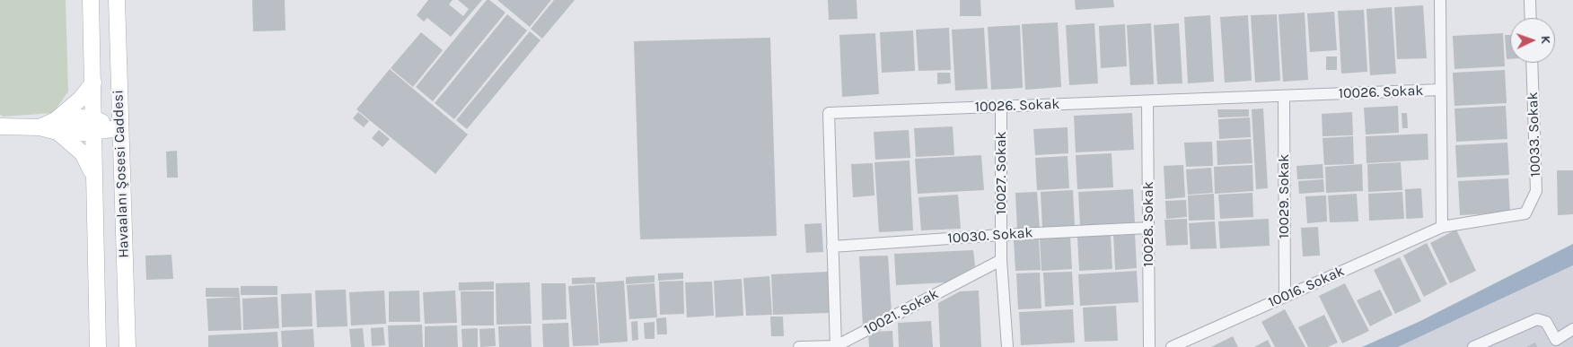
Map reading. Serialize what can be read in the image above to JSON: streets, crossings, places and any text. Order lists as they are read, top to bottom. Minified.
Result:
{"streets":{"street":["10026. Sokak","10033. Sokak","10027. Sokak","Havaalanı Şosesi Caddesi","10029. Sokak","10028. Sokak","10030. Sokak","10016. Sokak","10021. Sokak"]},"crossings":[["10026. Sokak","10027. Sokak"],["10026. Sokak","10029. Sokak"],["10026. Sokak","10028. Sokak"],["10026. Sokak","10030. Sokak"],["10026. Sokak","10021. Sokak"],["10033. Sokak","10016. Sokak"],["10027. Sokak","10030. Sokak"],["10027. Sokak","10021. Sokak"],["10029. Sokak","10016. Sokak"],["10028. Sokak","10030. Sokak"]],"north":"right"}
